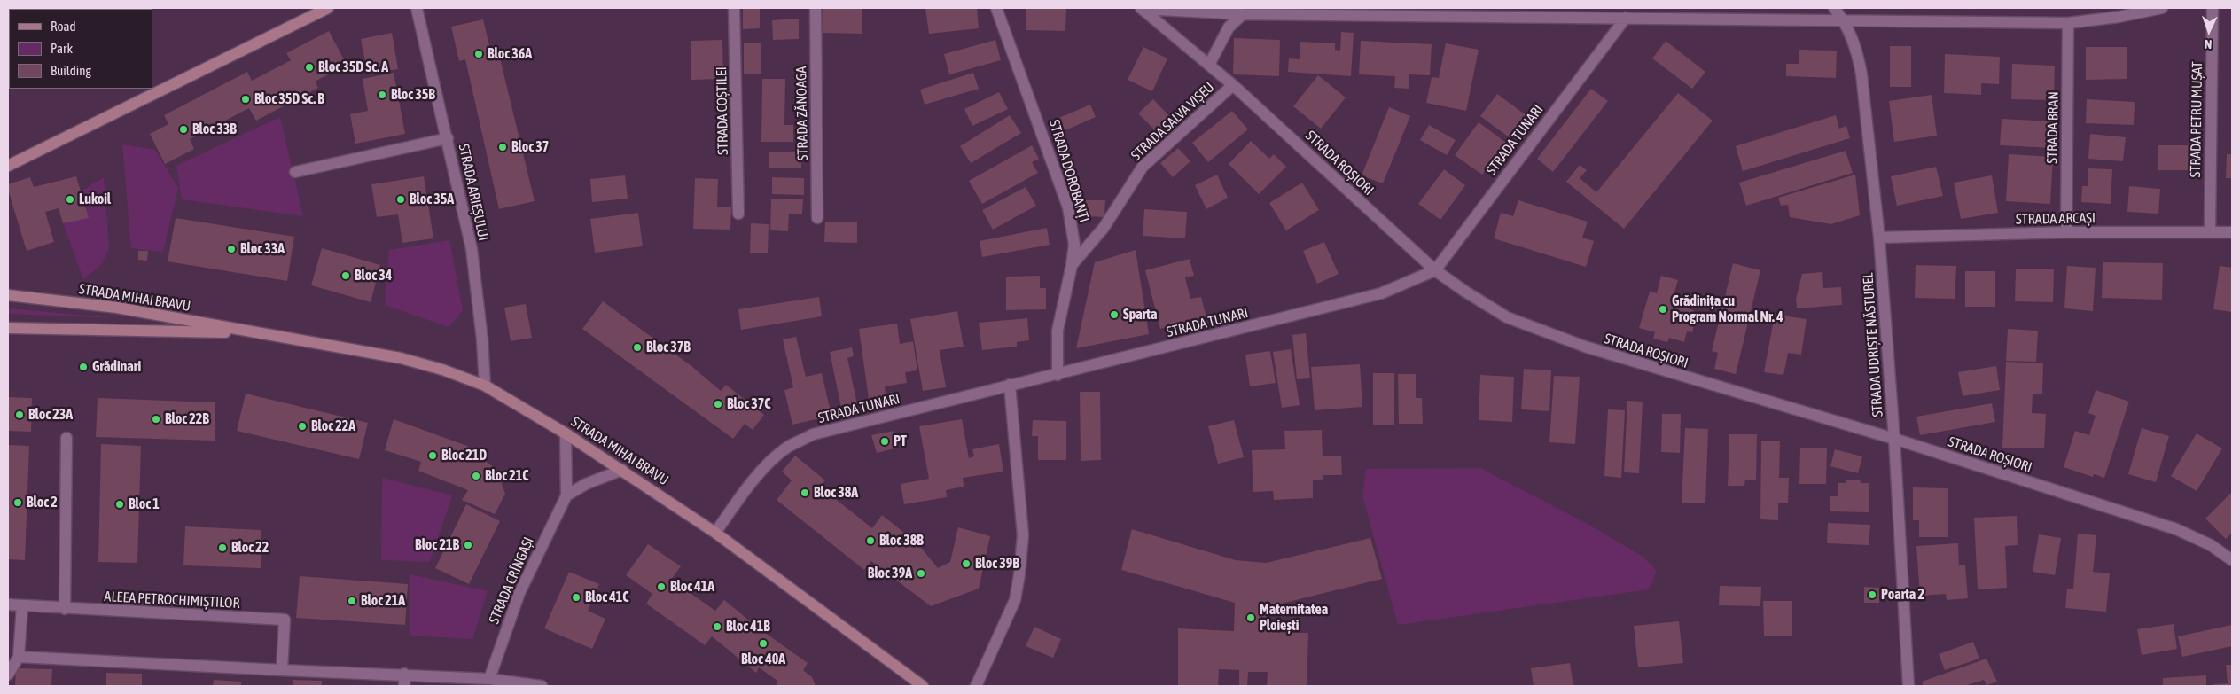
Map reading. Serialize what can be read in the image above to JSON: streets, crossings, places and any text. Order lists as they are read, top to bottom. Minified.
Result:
{"streets":{"main road":["STRADA MIHAI BRAVU"],"street":["STRADA COȘTILEI","STRADA ZĂNOAGA","STRADA PETRU MUȘAT","STRADA SALVA VIȘEU","STRADA BRAN","STRADA TUNARI","STRADA ROȘIORI","STRADA DOROBANȚI","STRADA ARIEȘULUI","STRADA ARCAȘI","STRADA UDRIȘTE NĂSTUREL","STRADA CRÎNGAȘI","ALEEA PETROCHIMIȘTILOR"]},"crossings":[["STRADA PETRU MUȘAT","STRADA ARCAȘI"],["STRADA SALVA VIȘEU","STRADA ROȘIORI"],["STRADA SALVA VIȘEU","STRADA DOROBANȚI"],["STRADA BRAN","STRADA ARCAȘI"],["STRADA TUNARI","STRADA ROȘIORI"],["STRADA TUNARI","STRADA DOROBANȚI"],["STRADA TUNARI","STRADA MIHAI BRAVU"],["STRADA ROȘIORI","STRADA UDRIȘTE NĂSTUREL"],["STRADA ARIEȘULUI","STRADA MIHAI BRAVU"],["STRADA ARCAȘI","STRADA UDRIȘTE NĂSTUREL"],["STRADA MIHAI BRAVU","STRADA CRÎNGAȘI"]],"places":["Bloc 36A","Bloc 35D Sc. A","Bloc 35B","Bloc 35D Sc. B","Bloc 33B","Bloc 37","Lukoil","Bloc 35A","Bloc 33A","Bloc 34","Grădinița cu Program Normal Nr. 4","Sparta","Bloc 37B","Grădinari","Bloc 37C","Bloc 23A","Bloc 22B","Bloc 22A","PT","Bloc 21D","Bloc 21C","Bloc 38A","Bloc 2","Bloc 1","Bloc 38B","Bloc 21B","Bloc 22","Bloc 39B","Bloc 39A","Bloc 41A","Poarta 2","Bloc 41C","Bloc 21A","Maternitatea Ploiești","Bloc 41B","Bloc 40A"],"legend":["Road","Park","Building"],"north":"bottom"}
